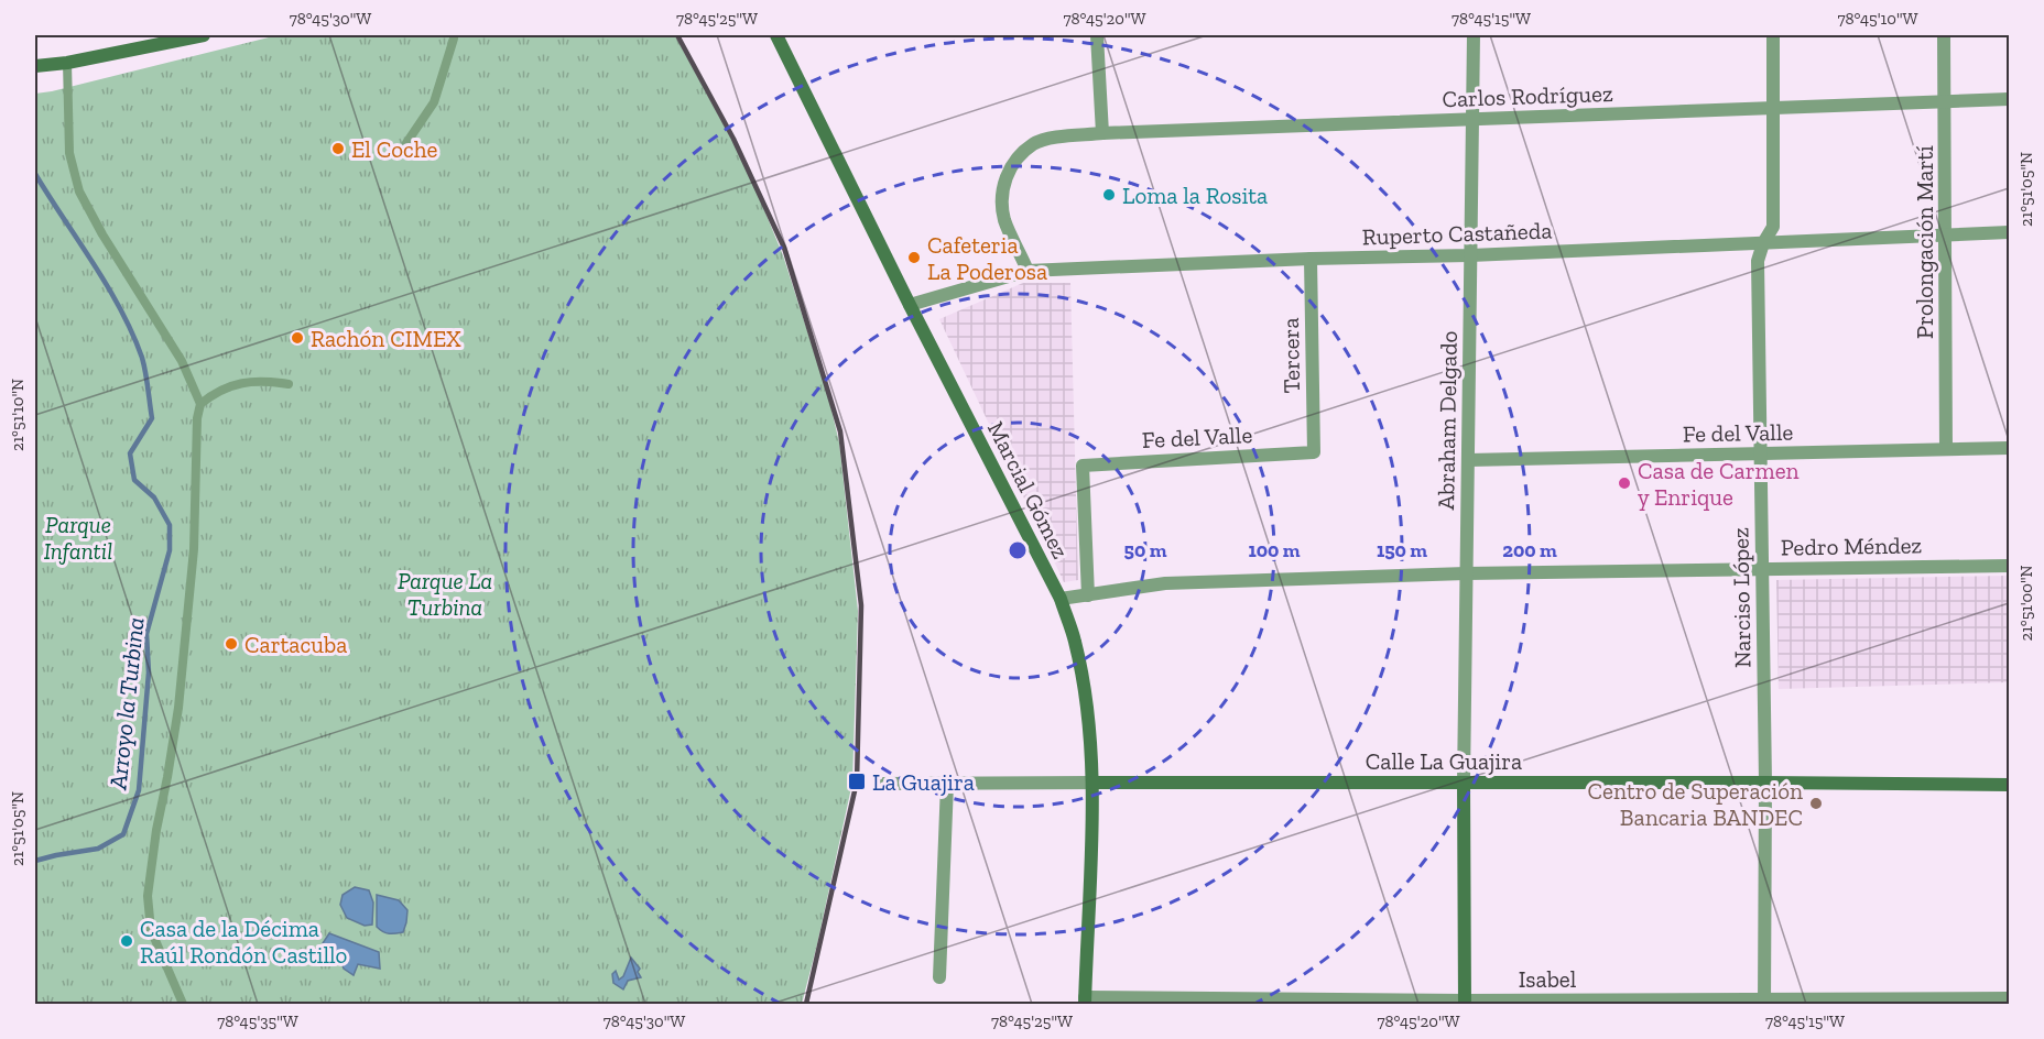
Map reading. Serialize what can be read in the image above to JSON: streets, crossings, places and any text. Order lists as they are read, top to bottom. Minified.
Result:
{"streets":{"main road":["Abraham Delgado","Marcial Gómez","Calle La Guajira"],"street":["Carlos Rodríguez","Ruperto Castañeda","Prolongación Martí","Tercera","Fe del Valle","Pedro Méndez","Narciso López","Isabel"]},"crossings":[["Carlos Rodríguez","Ruperto Castañeda"],["Carlos Rodríguez","Prolongación Martí"],["Carlos Rodríguez","Abraham Delgado"],["Carlos Rodríguez","Narciso López"],["Ruperto Castañeda","Prolongación Martí"],["Ruperto Castañeda","Tercera"],["Ruperto Castañeda","Abraham Delgado"],["Ruperto Castañeda","Marcial Gómez"],["Ruperto Castañeda","Narciso López"],["Prolongación Martí","Fe del Valle"],["Tercera","Fe del Valle"],["Abraham Delgado","Fe del Valle"],["Abraham Delgado","Pedro Méndez"],["Abraham Delgado","Calle La Guajira"],["Abraham Delgado","Isabel"],["Fe del Valle","Pedro Méndez"],["Fe del Valle","Narciso López"],["Marcial Gómez","Pedro Méndez"],["Marcial Gómez","Calle La Guajira"],["Marcial Gómez","Isabel"],["Pedro Méndez","Narciso López"],["Narciso López","Calle La Guajira"],["Narciso López","Isabel"]],"water":["Arroyo la Turbina"],"parks":["Parque Infantil","Parque La Turbina"],"places":{"other":["El Coche","Loma la Rosita","Cafeteria La Poderosa","Rachón CIMEX","Casa de Carmen y Enrique","Cartacuba","Centro de Superación Bancaria BANDEC","Casa de la Décima Raúl Rondón Castillo"],"transit":["La Guajira"]},"coordinates":["78°45'30\"W","78°45'25\"W","78°45'20\"W","78°45'15\"W","78°45'10\"W","21°51'05\"N","21°51'10\"N","21°51'00\"N","78°45'35\"W"],"rings":["50 m","100 m","150 m","200 m"]}
